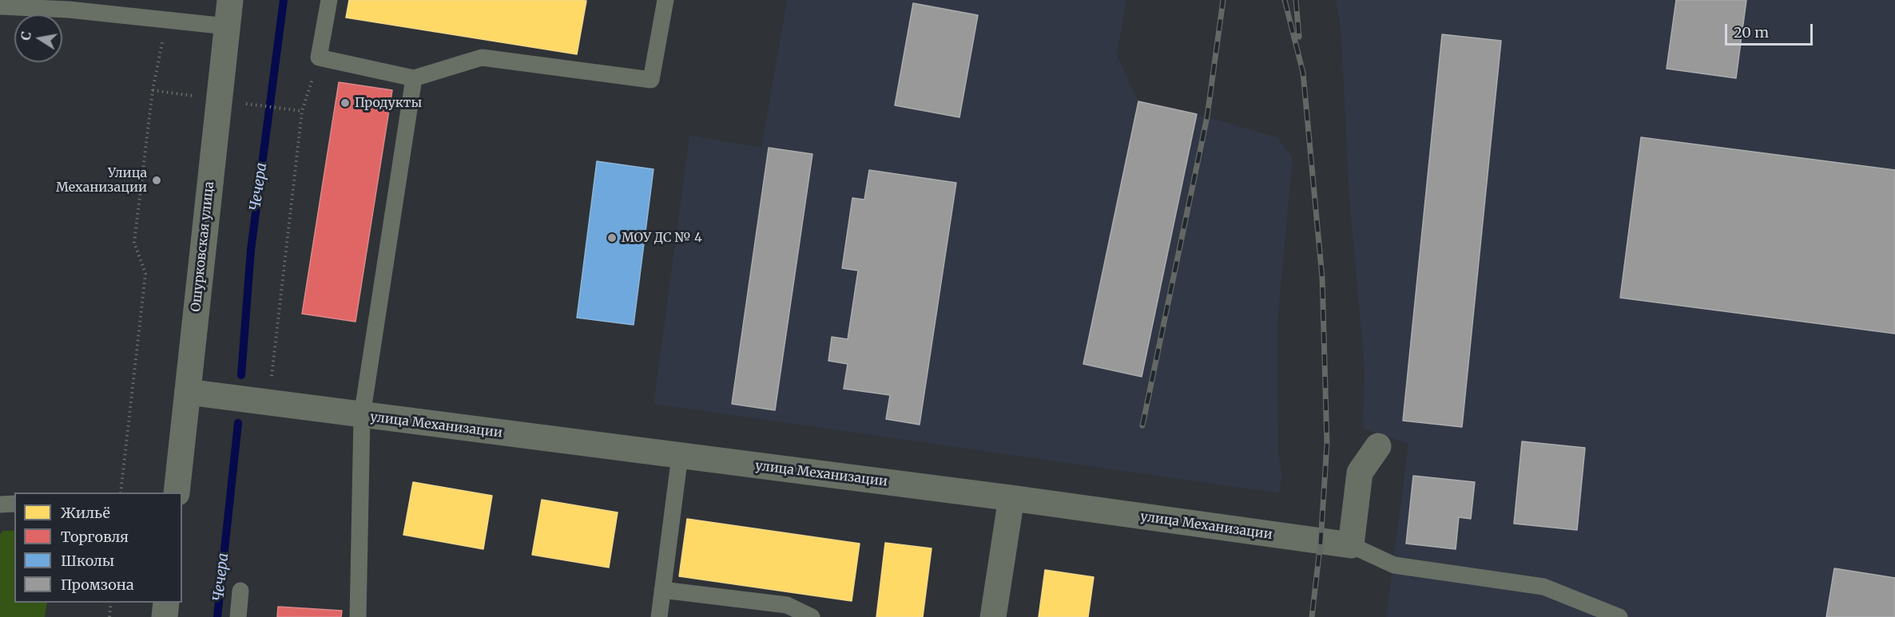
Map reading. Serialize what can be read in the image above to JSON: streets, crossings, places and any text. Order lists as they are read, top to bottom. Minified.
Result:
{"streets":{"street":["Ошурковская улица","улица Механизации"]},"crossings":[["Ошурковская улица","улица Механизации"]],"water":["Чечера"],"places":["Продукты","Улица Механизации","МОУ ДС № 4"],"legend":["Жильё","Торговля","Школы","Промзона"],"scale_bar":"20 m","north":"left"}
